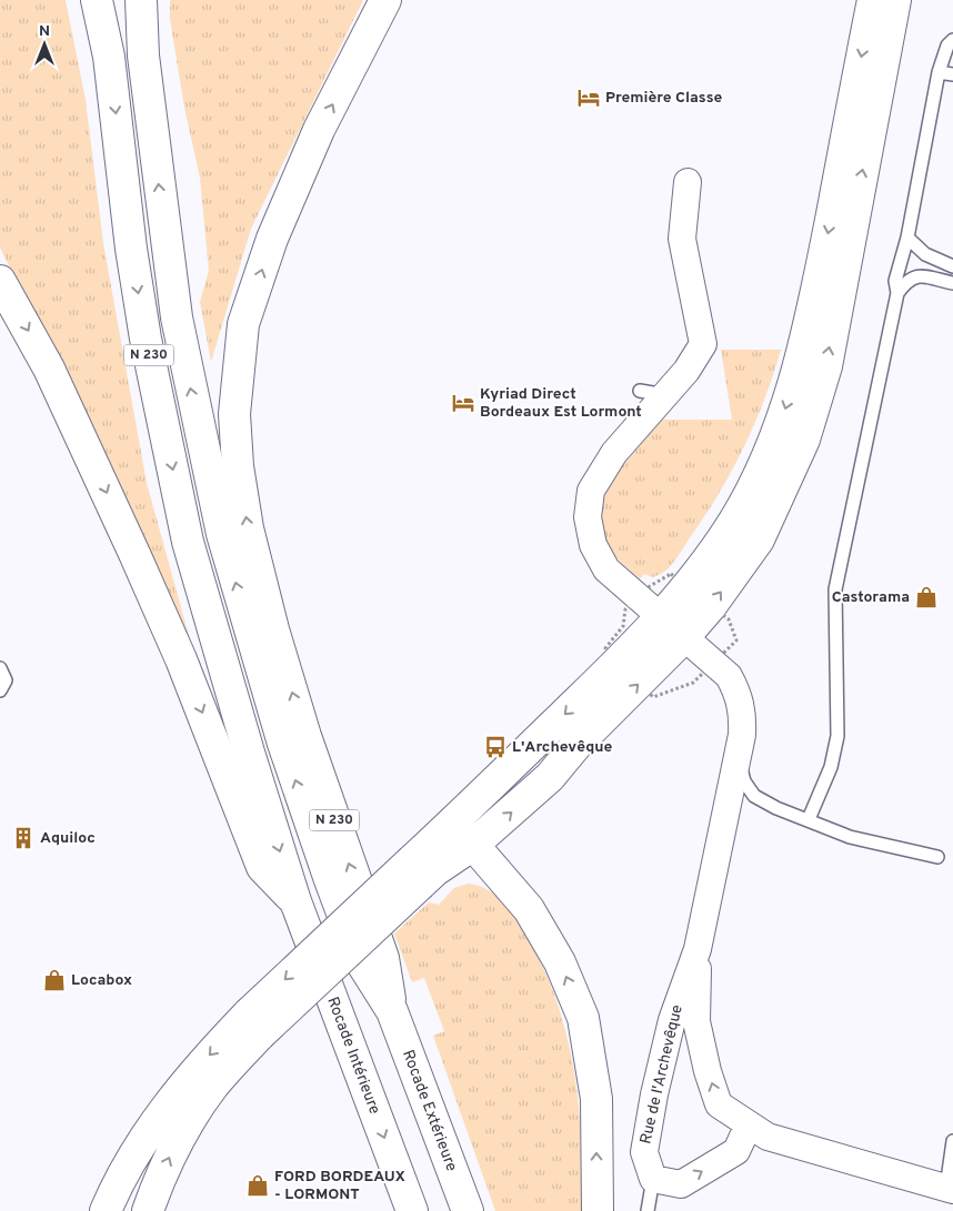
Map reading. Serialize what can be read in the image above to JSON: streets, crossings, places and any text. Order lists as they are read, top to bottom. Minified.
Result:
{"streets":{"main road":["N 230","Rocade Intérieure","Rocade Extérieure"],"street":["Rue de l'Archevêque"]},"crossings":[["N 230","Rocade Intérieure"],["N 230","Rocade Extérieure"]],"places":{"hotel":["Première Classe","Kyriad Direct Bordeaux Est Lormont"],"shop":["Castorama","Locabox","FORD BORDEAUX - LORMONT"],"bus stop":["L'Archevêque"],"building":["Aquiloc"]},"north":"top"}
